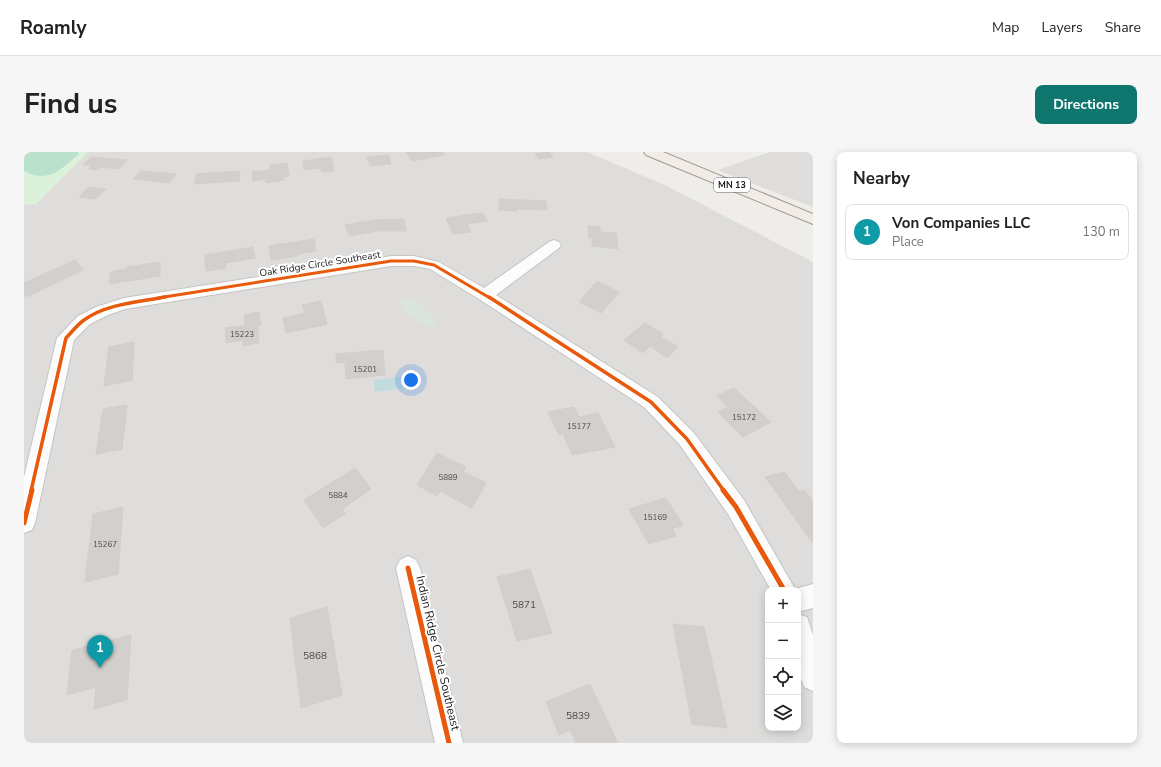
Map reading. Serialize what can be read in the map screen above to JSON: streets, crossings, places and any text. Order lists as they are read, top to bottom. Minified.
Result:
{"streets":{"main road":["MN 13"],"street":["Oak Ridge Circle Southeast","Indian Ridge Circle Southeast"]},"house_numbers":["15223","15201","15172","15177","5889","5884","15169","15267","5871","5868","5839"],"page":{"header":"Roamly","nav":["Map","Layers","Share"],"title":"Find us","buttons":"Directions","heading":"Nearby","list":[{"mark":"1","name":"Von Companies LLC","note":"Place","value":"130 m"}],"map_buttons":["+","−"],"pins":"1"}}
